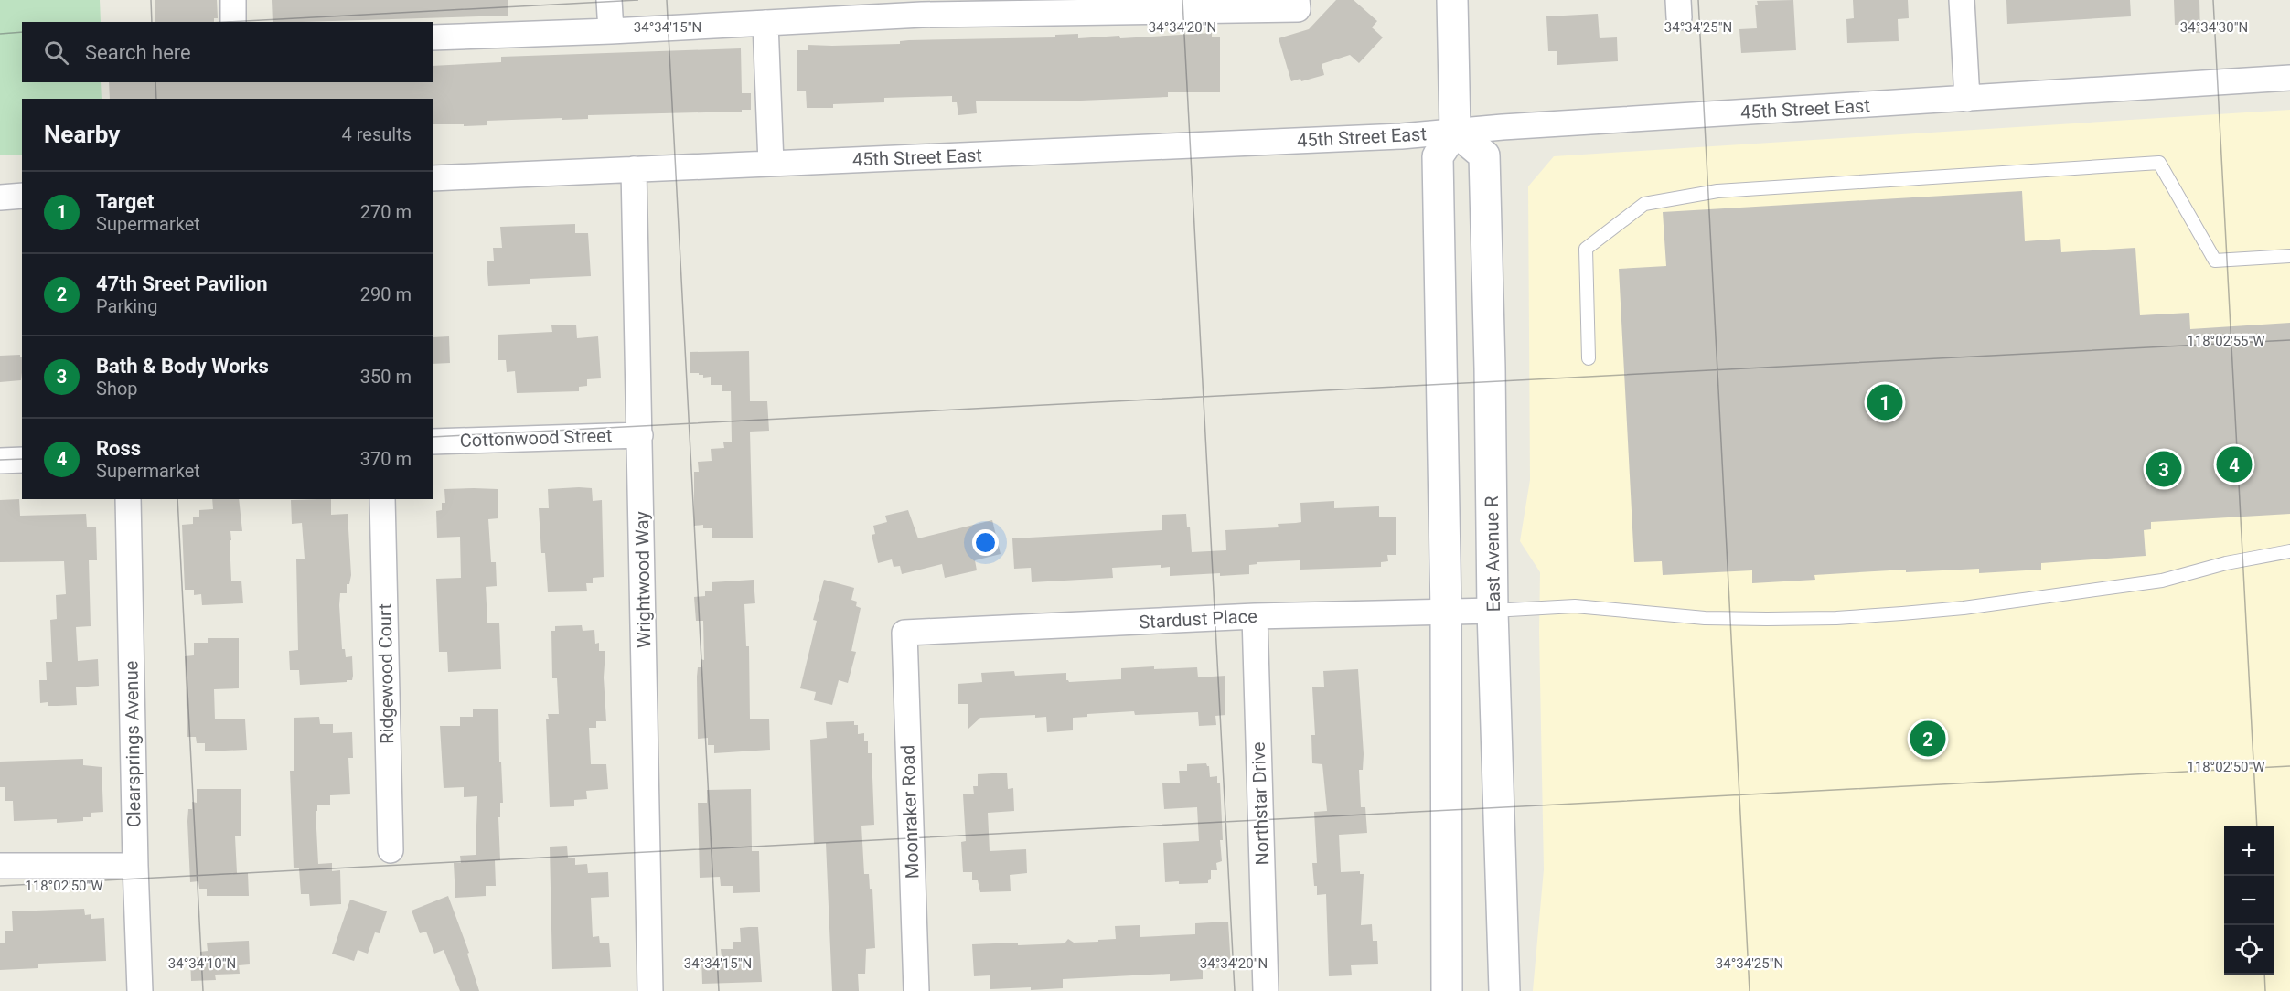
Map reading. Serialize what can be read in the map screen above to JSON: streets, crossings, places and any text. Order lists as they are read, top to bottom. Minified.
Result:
{"streets":{"main road":["East Avenue R"],"street":["45th Street East","Cottonwood Street","Wrightwood Way","Stardust Place","Ridgewood Court","Clearsprings Avenue","Northstar Drive","Moonraker Road"]},"crossings":[["45th Street East","East Avenue R"],["45th Street East","Wrightwood Way"],["Cottonwood Street","Wrightwood Way"],["East Avenue R","Stardust Place"],["Stardust Place","Northstar Drive"],["Stardust Place","Moonraker Road"]],"page":{"search":"Search here","heading":["Nearby","4 results"],"list":[{"mark":"1","name":"Target","note":"Supermarket","value":"270 m"},{"mark":"2","name":"47th Sreet Pavilion","note":"Parking","value":"290 m"},{"mark":"3","name":"Bath & Body Works","note":"Shop","value":"350 m"},{"mark":"4","name":"Ross","note":"Supermarket","value":"370 m"}],"pins":["1","4","3","2"],"map_buttons":["+","−"]},"coordinates":["34°34'15\"N","34°34'20\"N","34°34'25\"N","34°34'30\"N","118°02'55\"W","118°02'50\"W","34°34'10\"N"]}
